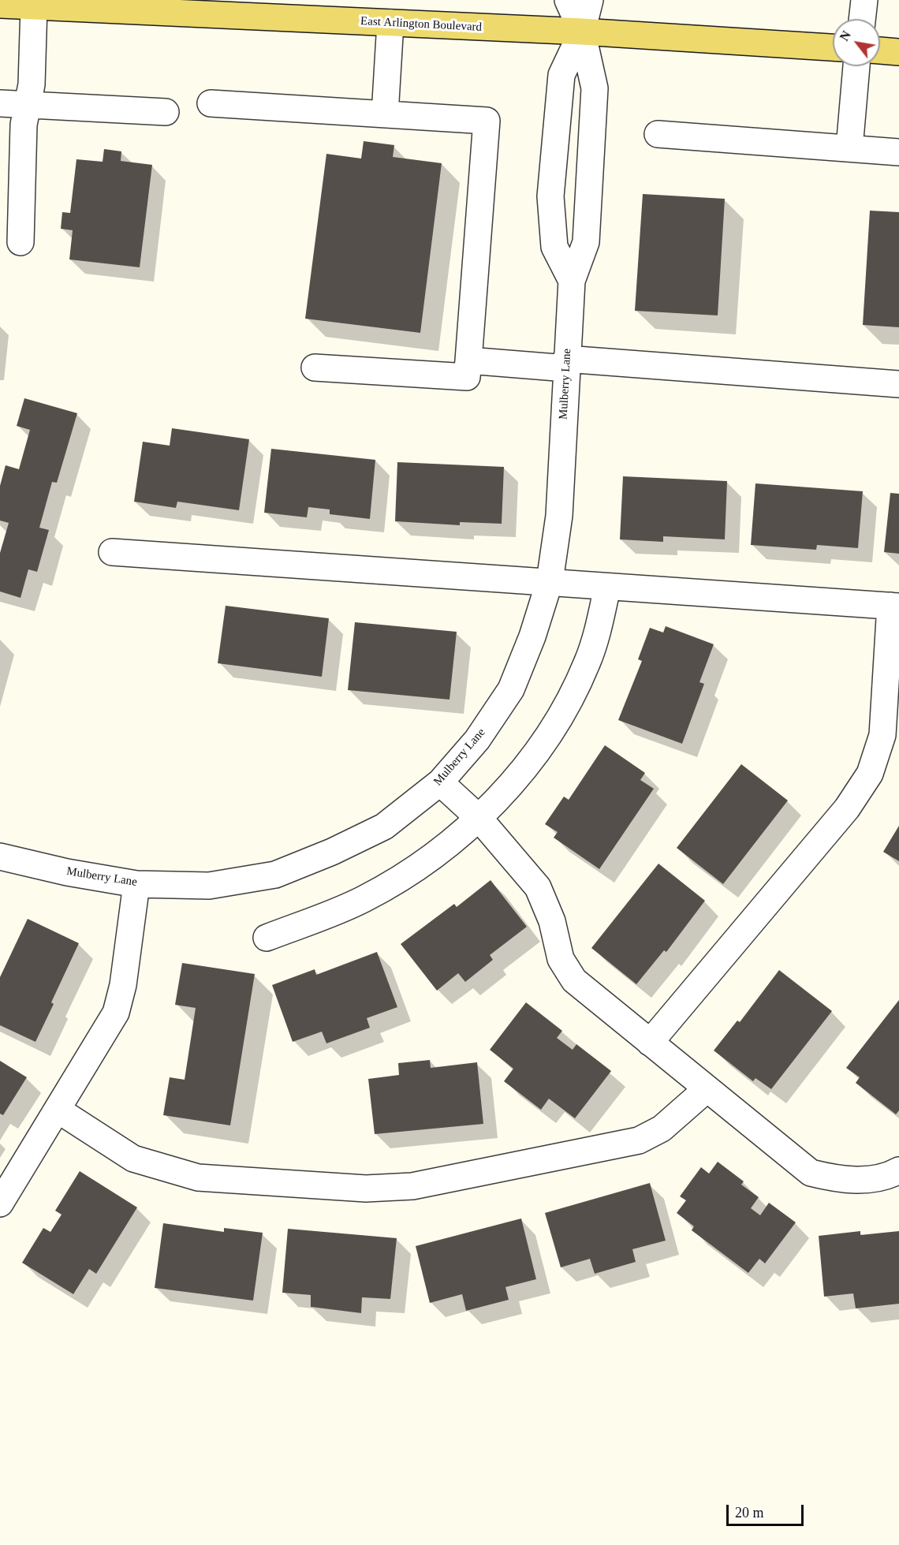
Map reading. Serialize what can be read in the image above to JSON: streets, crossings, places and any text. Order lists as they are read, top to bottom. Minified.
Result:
{"streets":{"main road":["East Arlington Boulevard"],"street":["Mulberry Lane"]},"crossings":[["East Arlington Boulevard","Mulberry Lane"]],"scale_bar":"20 m","north":"top left"}
